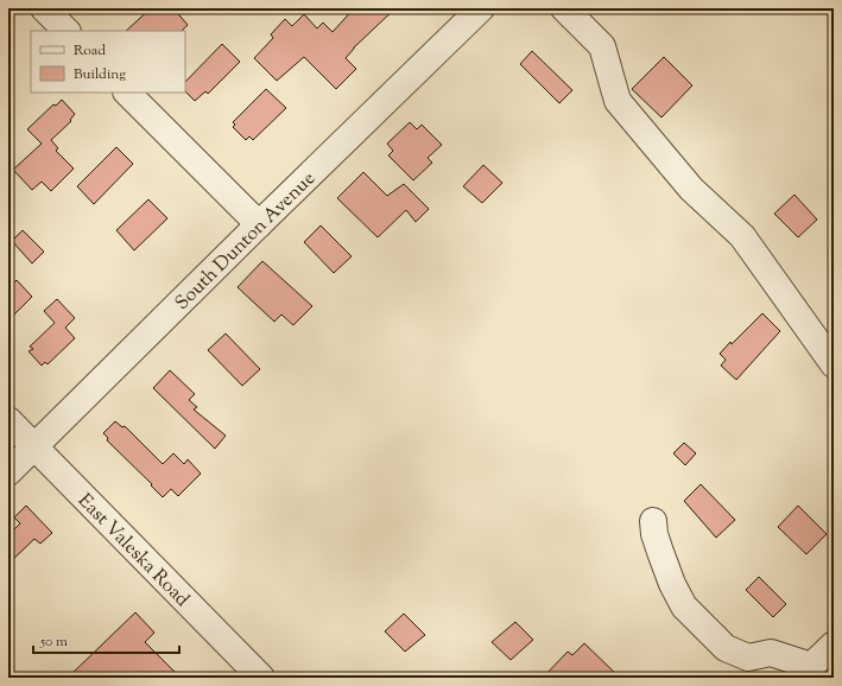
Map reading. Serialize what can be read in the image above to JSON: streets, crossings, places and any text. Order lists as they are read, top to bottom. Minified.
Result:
{"streets":{"street":["South Dunton Avenue","East Valeska Road"]},"crossings":[["South Dunton Avenue","East Valeska Road"]],"legend":["Road","Building"],"scale_bar":"50 m"}
